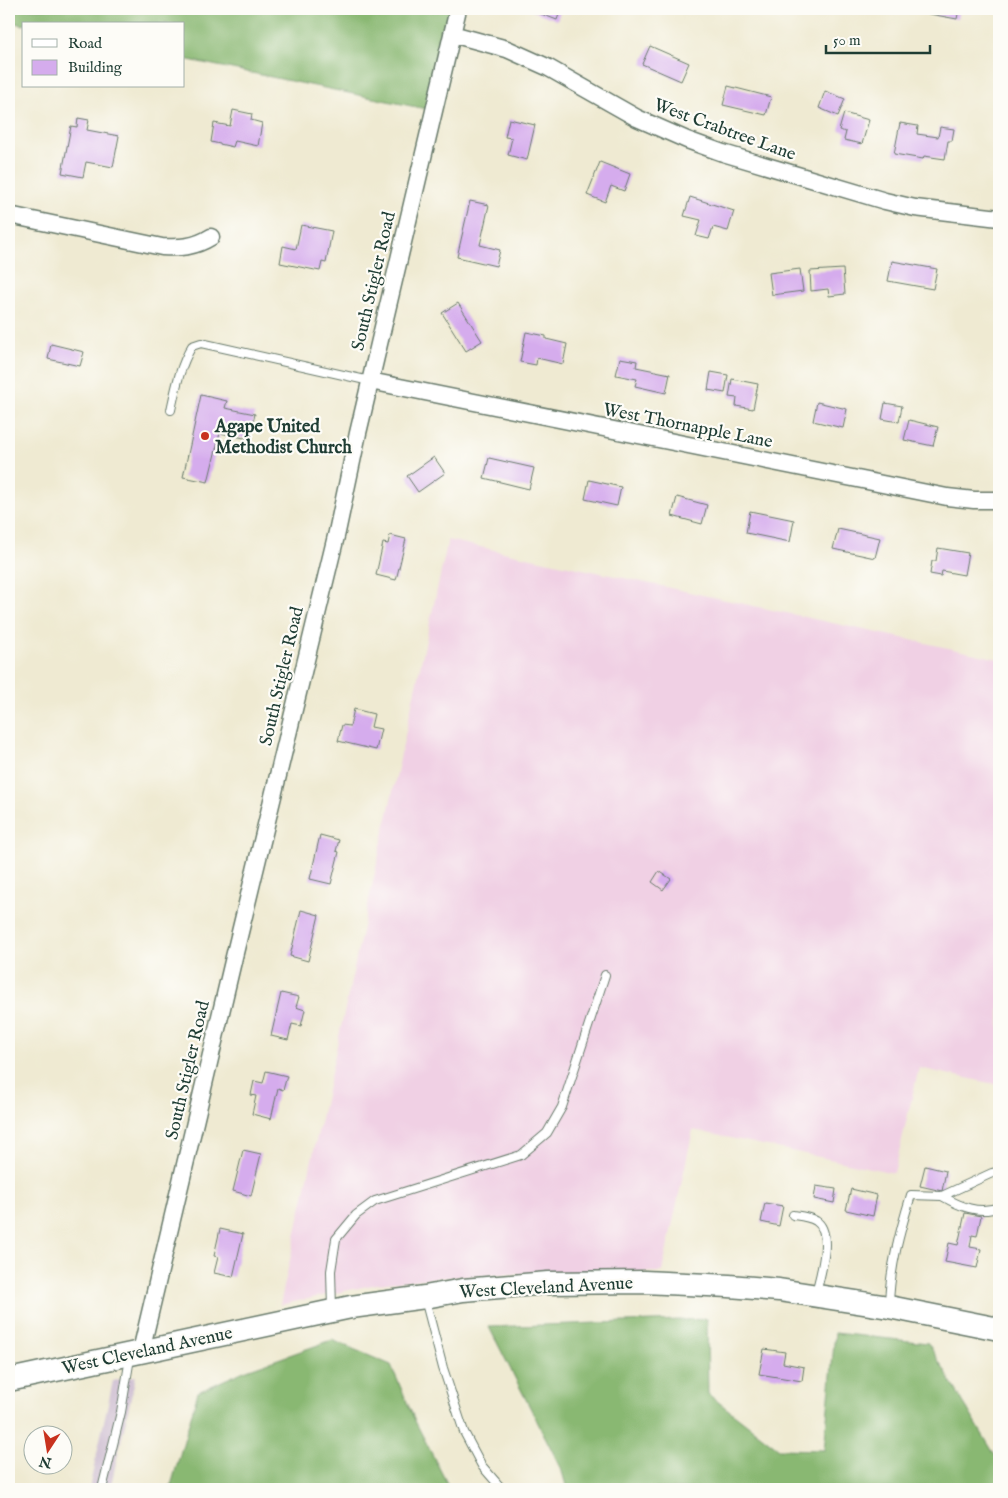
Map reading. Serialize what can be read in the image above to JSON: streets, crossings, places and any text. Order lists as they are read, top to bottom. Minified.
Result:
{"streets":{"main road":["West Cleveland Avenue"],"street":["West Crabtree Lane","South Stigler Road","West Thornapple Lane"]},"crossings":[["West Crabtree Lane","South Stigler Road"],["South Stigler Road","West Thornapple Lane"],["South Stigler Road","West Cleveland Avenue"]],"places":["Agape United Methodist Church"],"legend":["Road","Building"],"scale_bar":"50 m","north":"bottom"}
